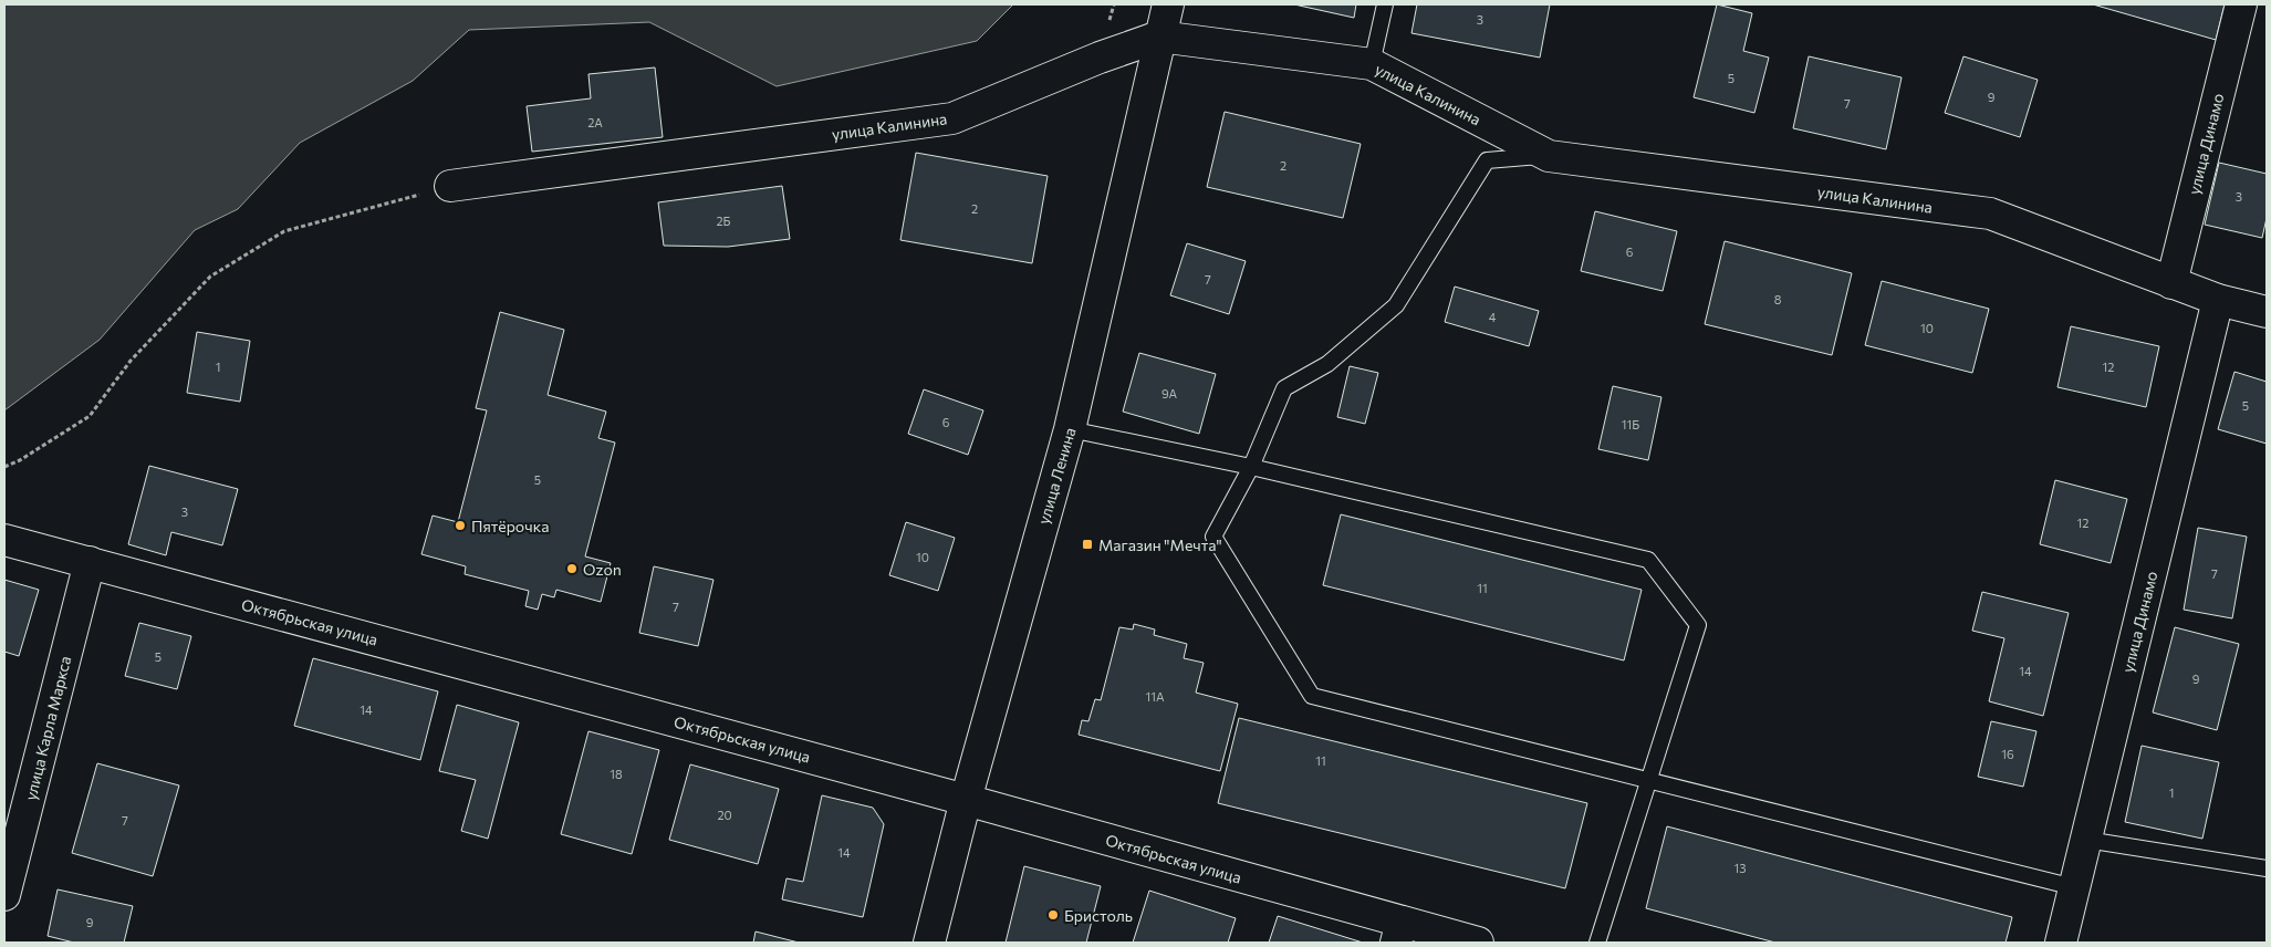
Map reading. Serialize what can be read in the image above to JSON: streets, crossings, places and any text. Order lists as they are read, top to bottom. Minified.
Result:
{"streets":{"street":["улица Калинина","улица Динамо","улица Ленина","Октябрьская улица","улица Карла Маркса"]},"crossings":[["улица Калинина","улица Динамо"],["улица Калинина","улица Ленина"],["улица Ленина","Октябрьская улица"],["Октябрьская улица","улица Карла Маркса"]],"places":{"other":["Пятёрочка","Ozon","Бристоль"],"transit":["Магазин \"Мечта\""]},"house_numbers":["3","5","9","7","2А","2","3","2","2Б","6","7","8","4","10","1","12","9А","5","6","11Б","5","3","12","10","7","11","7","5","14","9","11А","14","16","11","18","1","20","7","14","13","9"]}
